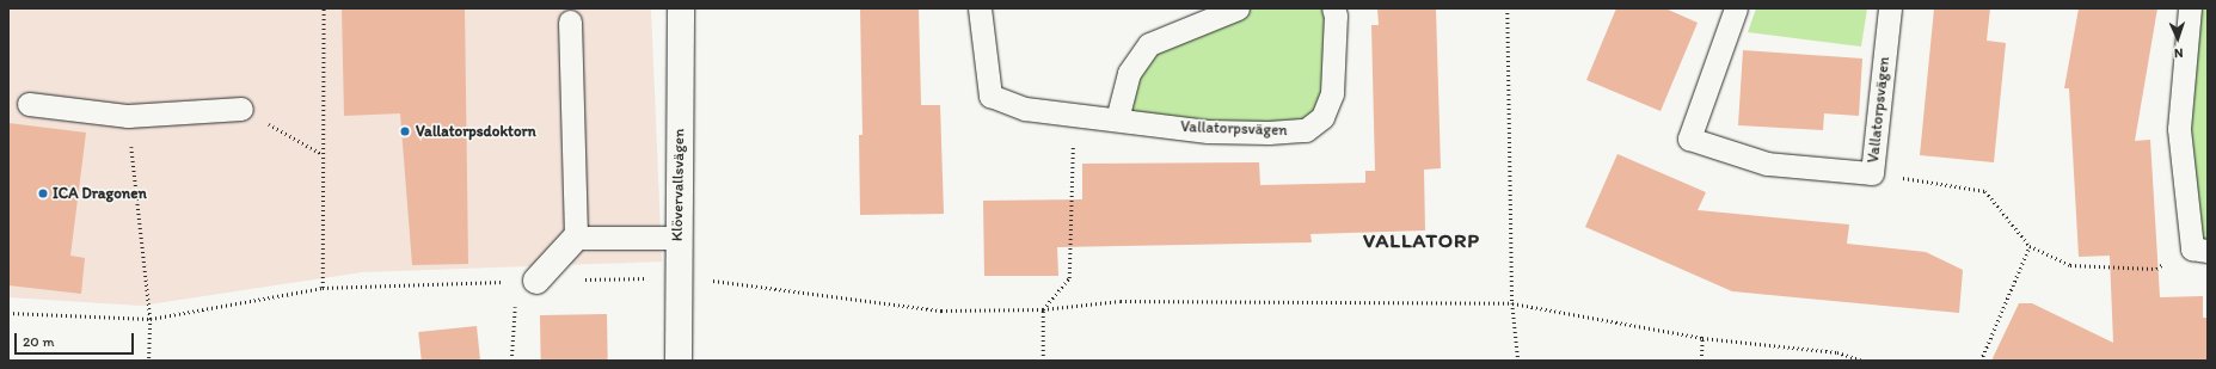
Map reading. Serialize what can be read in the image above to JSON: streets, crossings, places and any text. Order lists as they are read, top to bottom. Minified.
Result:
{"streets":{"street":["Klövervallsvägen"],"lane":["Vallatorpsvägen"]},"districts":["VALLATORP"],"places":["Vallatorpsdoktorn","ICA Dragonen"],"scale_bar":"20 m","north":"bottom"}
